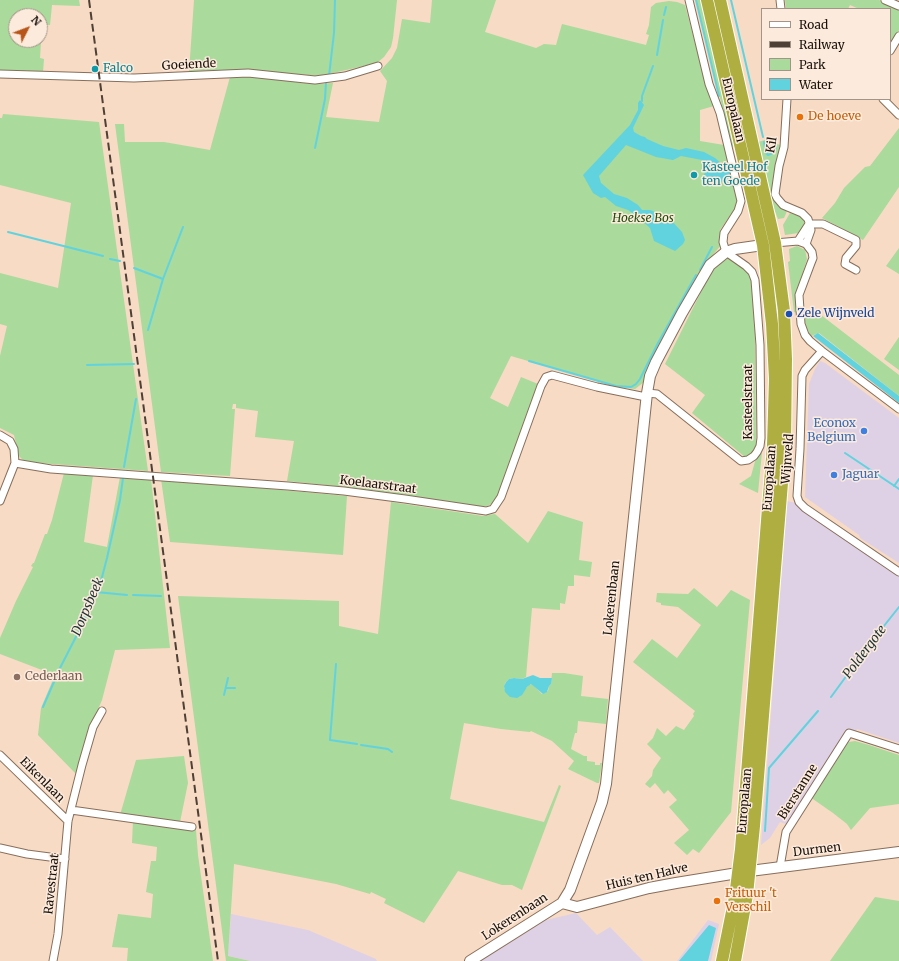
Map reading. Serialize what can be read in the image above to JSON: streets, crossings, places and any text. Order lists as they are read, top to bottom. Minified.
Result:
{"streets":{"highway":["Europalaan"],"street":["Goeiende","Kil","Kasteelstraat","Wijnveld","Koelaarstraat","Lokerenbaan","Eikenlaan","Bierstanne","Durmen","Huis ten Halve","Ravestraat"]},"crossings":[["Europalaan","Lokerenbaan"],["Europalaan","Durmen"],["Europalaan","Huis ten Halve"],["Kasteelstraat","Koelaarstraat"],["Kasteelstraat","Lokerenbaan"],["Koelaarstraat","Lokerenbaan"],["Lokerenbaan","Huis ten Halve"],["Eikenlaan","Ravestraat"],["Bierstanne","Durmen"],["Durmen","Huis ten Halve"]],"water":["Dorpsbeek","Poldergote"],"parks":["Hoekse Bos"],"places":["Falco","De hoeve","Kasteel Hof ten Goede","Zele Wijnveld","Econox Belgium","Jaguar","Cederlaan","Frituur 't Verschil"],"legend":["Road","Railway","Park","Water"],"north":"top right"}
